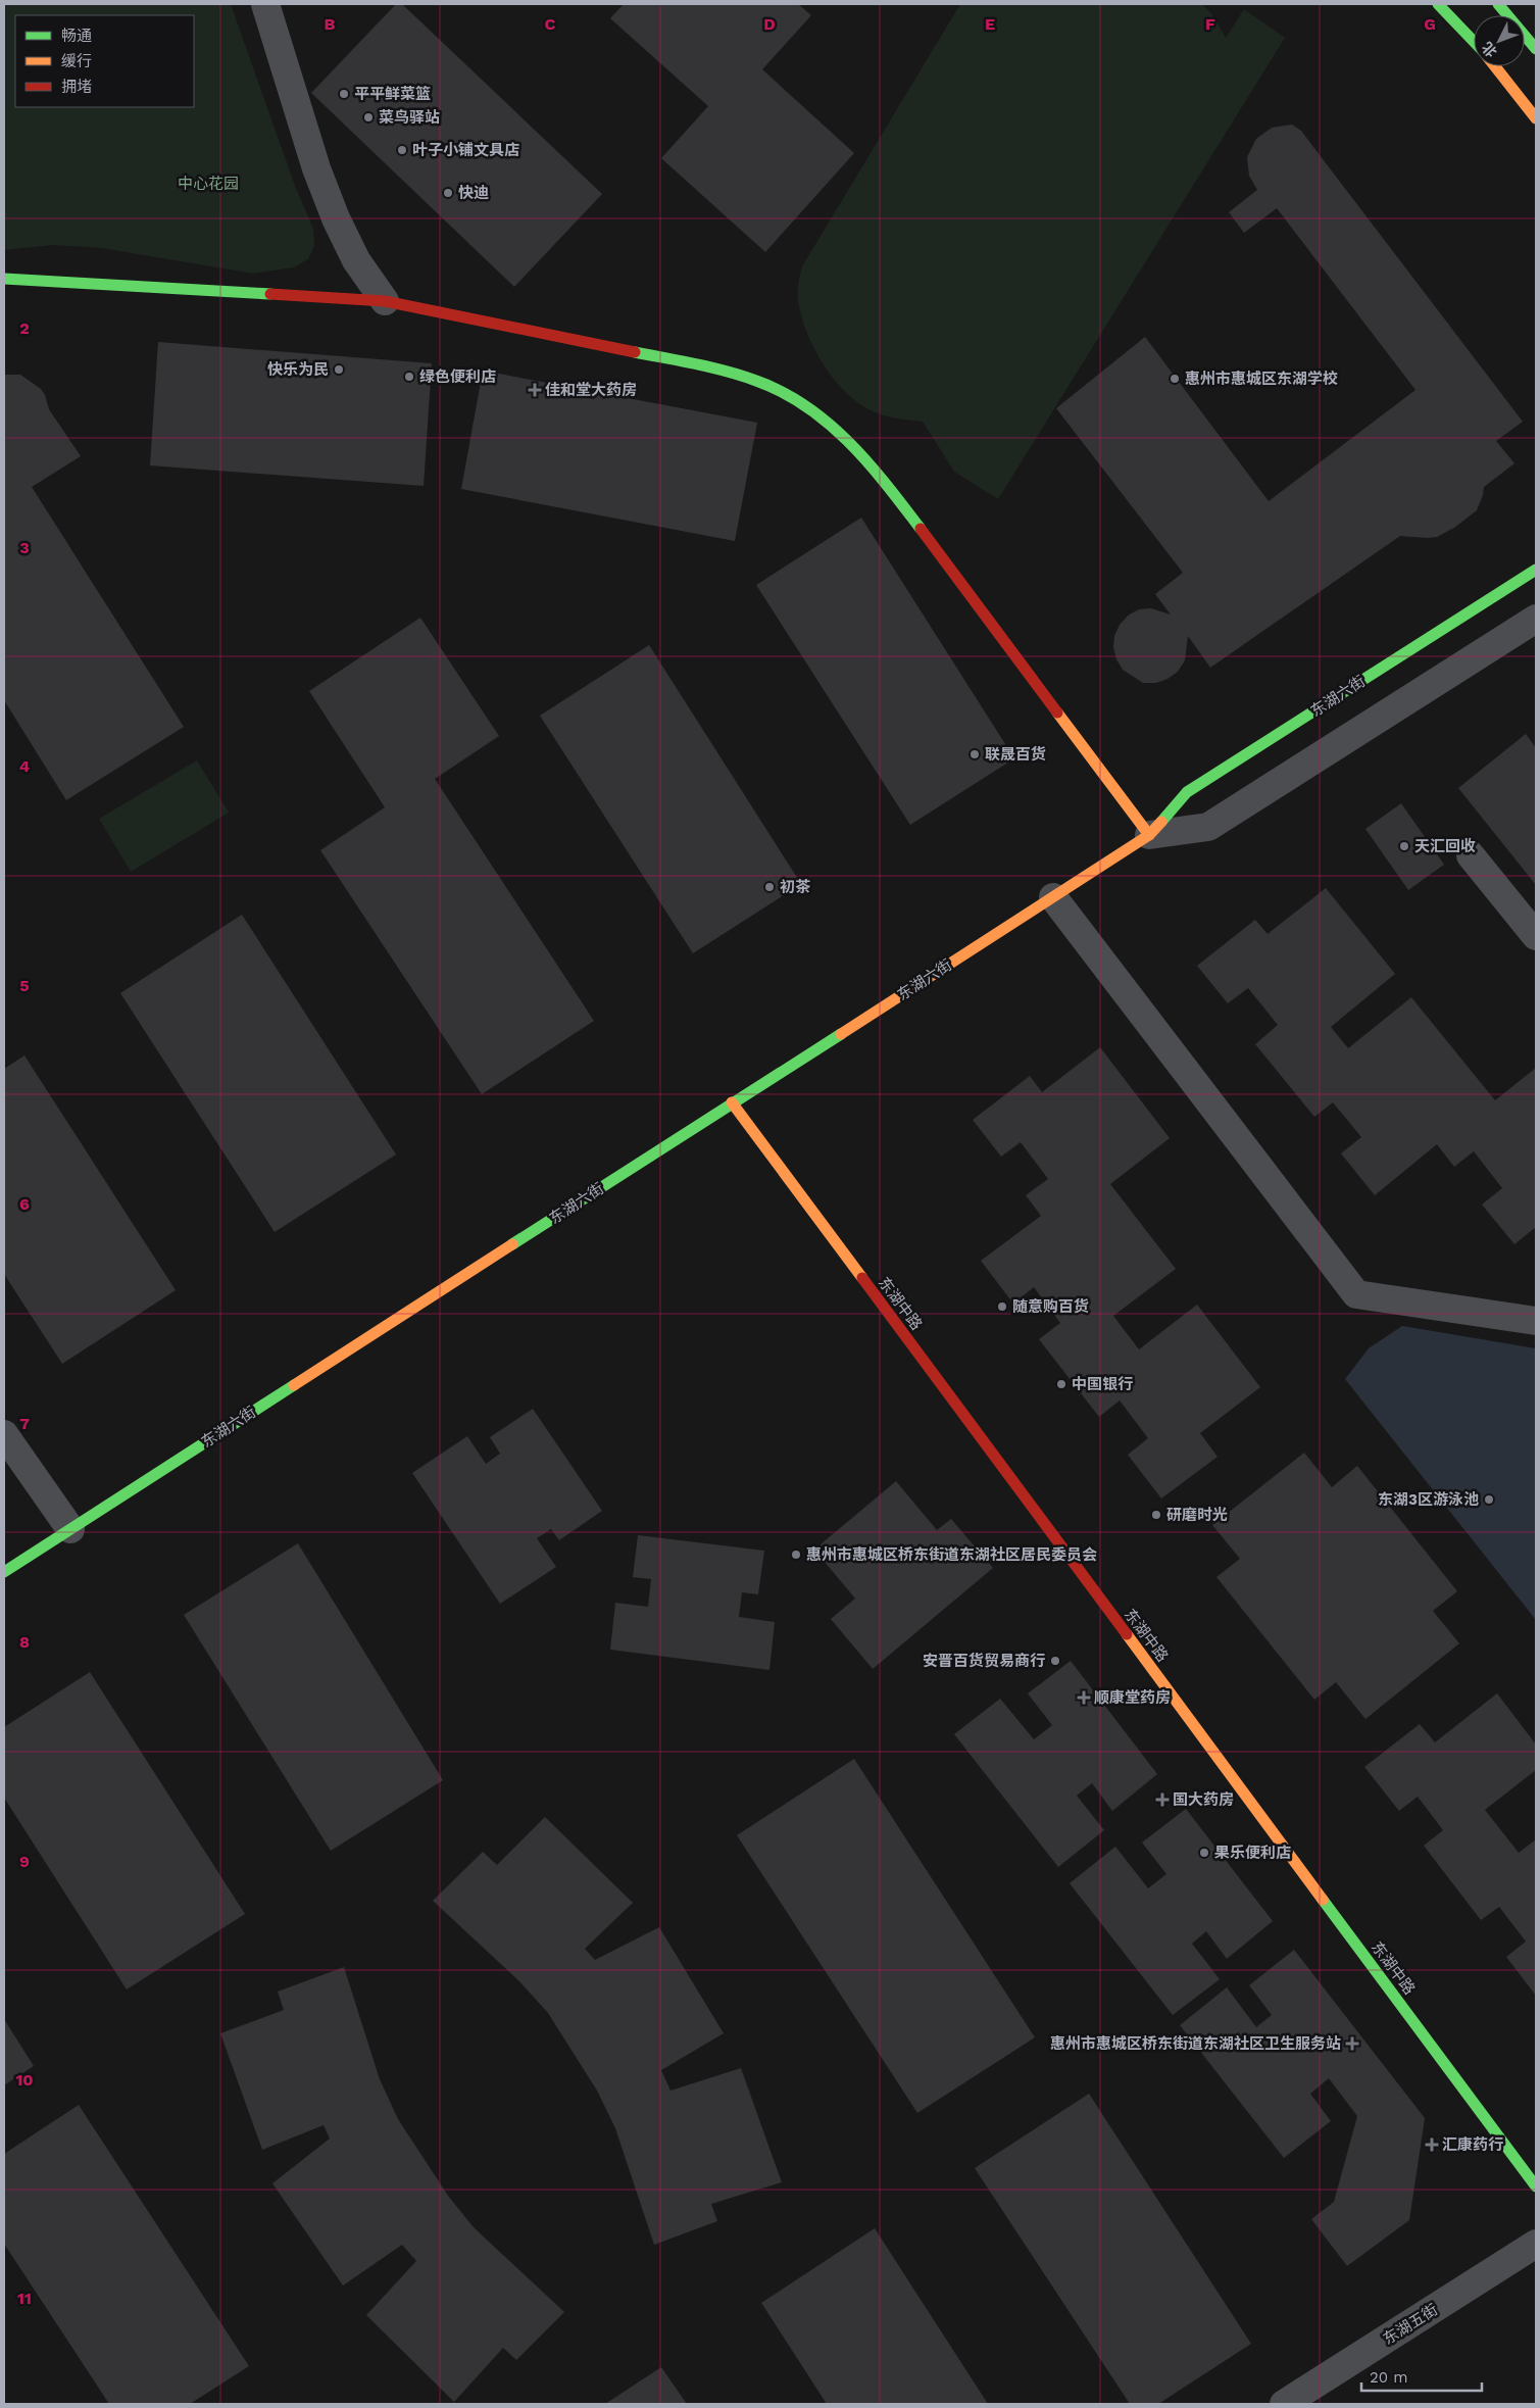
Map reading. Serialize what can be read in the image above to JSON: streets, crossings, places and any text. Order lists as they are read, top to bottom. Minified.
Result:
{"streets":{"street":["东湖六街","东湖中路","东湖五街"]},"crossings":[["东湖六街","东湖中路"]],"parks":["中心花园"],"places":{"other":["平平鲜菜篮","菜鸟驿站","叶子小铺文具店","快迪","快乐为民","绿色便利店","惠州市惠城区东湖学校","联晟百货","天汇回收","初茶","随意购百货","中国银行","东湖3区游泳池","研磨时光","惠州市惠城区桥东街道东湖社区居民委员会","安晋百货贸易商行","果乐便利店"],"health":["佳和堂大药房","顺康堂药房","国大药房","惠州市惠城区桥东街道东湖社区卫生服务站","汇康药行"]},"legend":["畅通","缓行","拥堵"],"scale_bar":"20 m","north":"bottom left","grid":{"columns":["B","C","D","E","F","G"],"rows":["2","3","4","5","6","7","8","9","10","11"]}}
